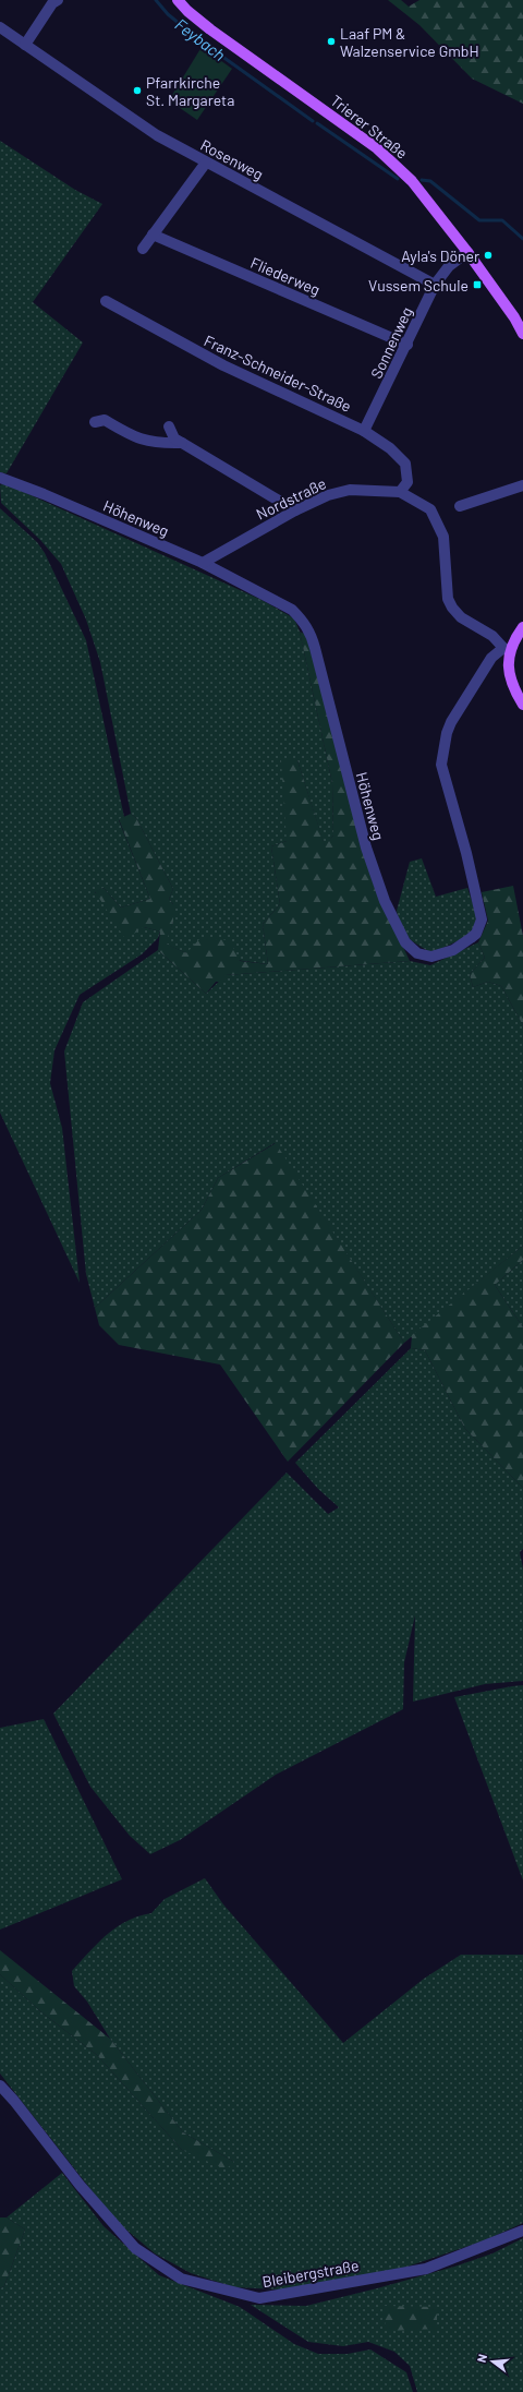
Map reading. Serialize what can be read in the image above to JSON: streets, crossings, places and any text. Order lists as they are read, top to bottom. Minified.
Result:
{"streets":{"main road":["Trierer Straße"],"street":["Rosenweg","Fliederweg","Sonnenweg","Franz-Schneider-Straße","Nordstraße","Höhenweg","Bleibergstraße"]},"crossings":[["Trierer Straße","Sonnenweg"],["Rosenweg","Sonnenweg"],["Fliederweg","Sonnenweg"],["Sonnenweg","Franz-Schneider-Straße"],["Franz-Schneider-Straße","Nordstraße"],["Nordstraße","Höhenweg"]],"water":["Feybach"],"places":{"other":["Laaf PM & Walzenservice GmbH","Pfarrkirche St. Margareta","Ayla's Döner"],"transit":["Vussem Schule"]},"north":"left"}
